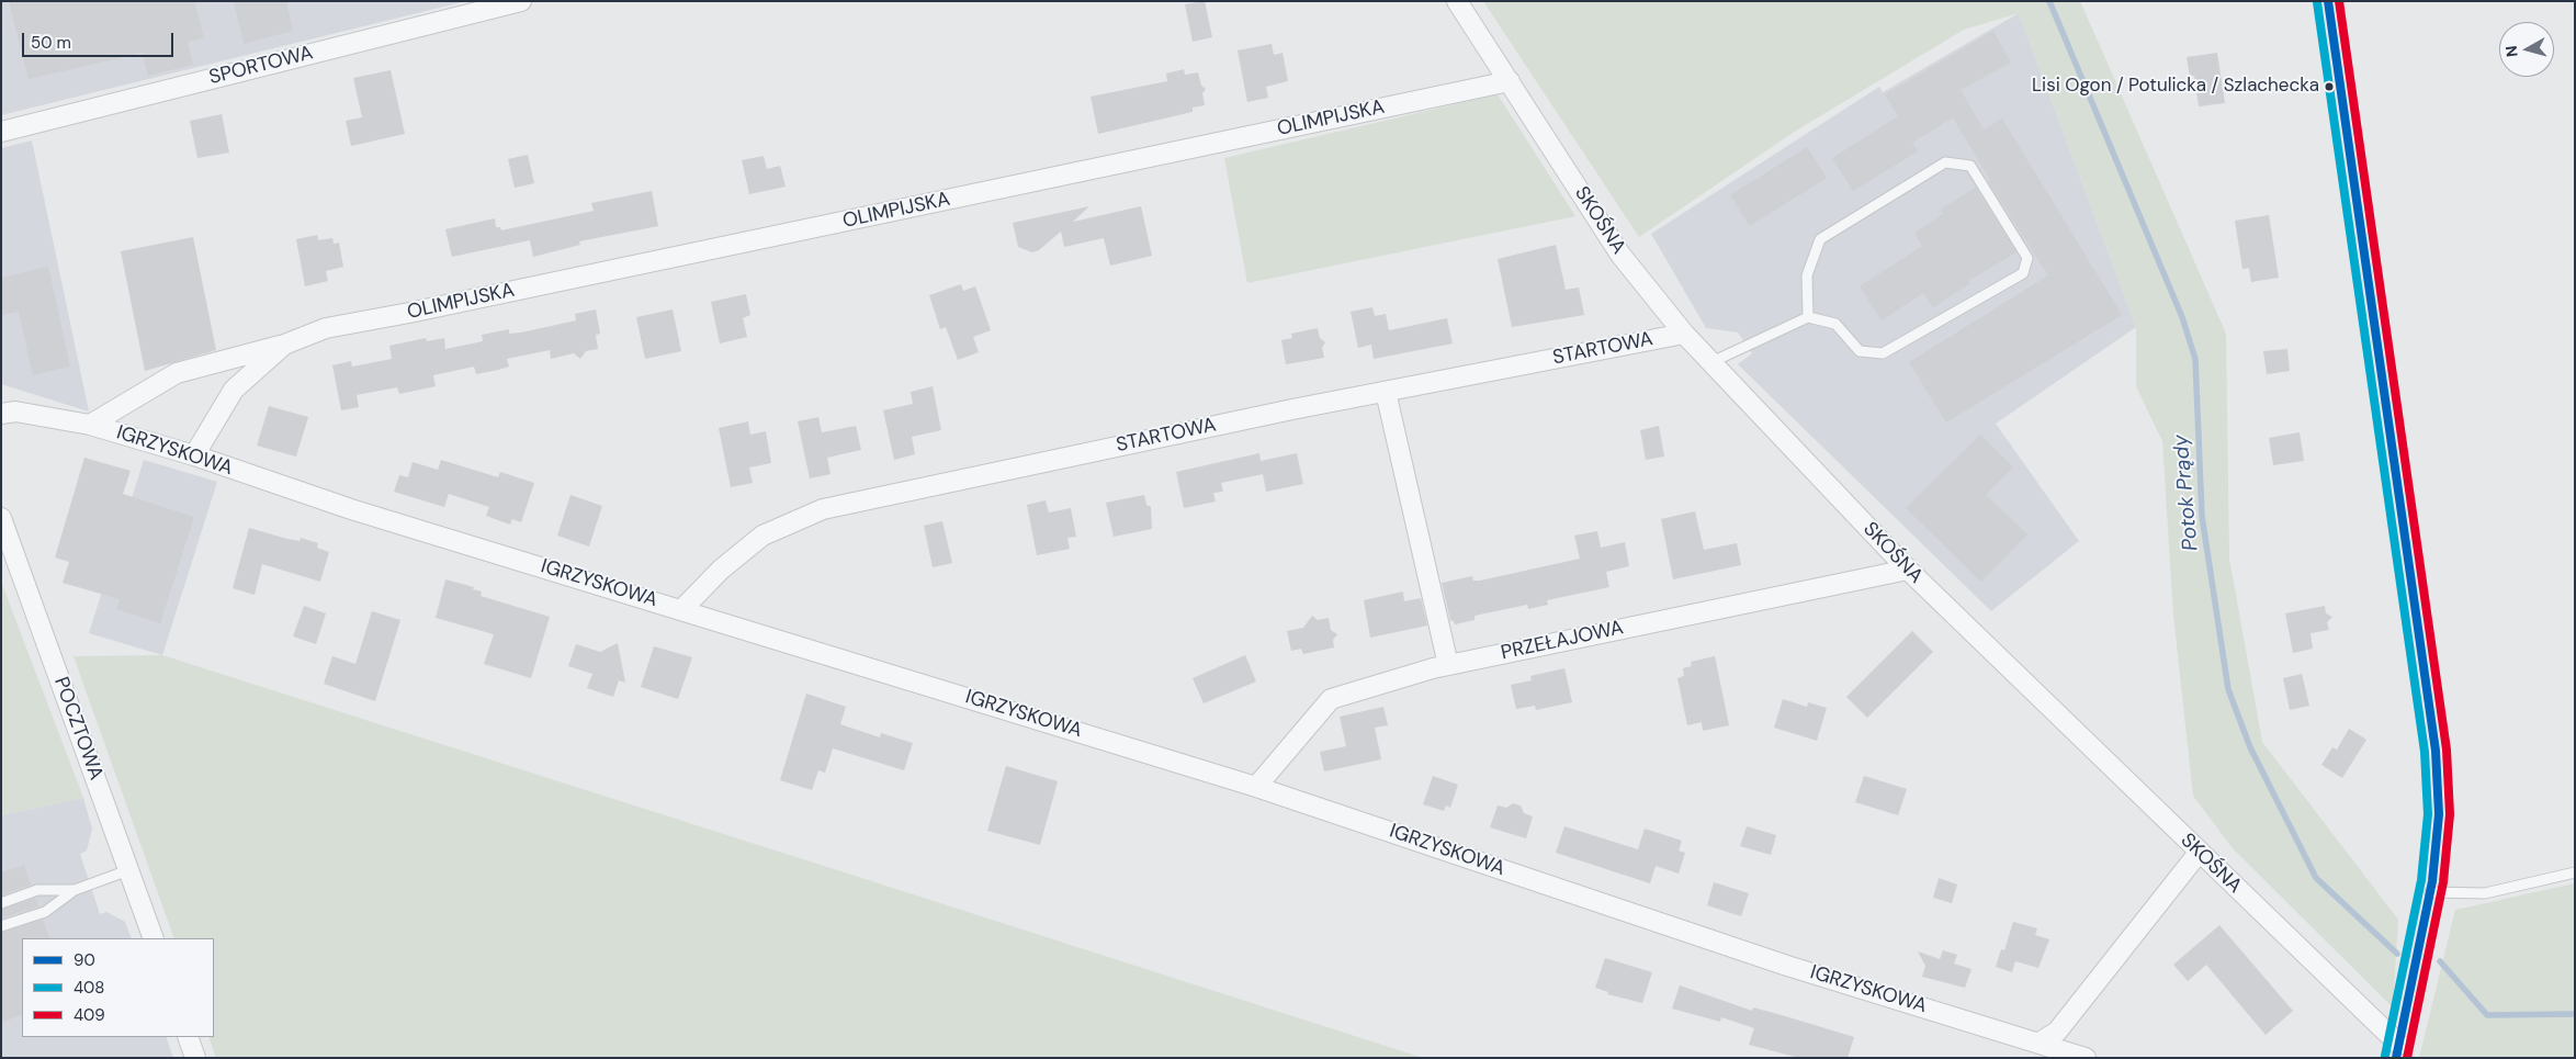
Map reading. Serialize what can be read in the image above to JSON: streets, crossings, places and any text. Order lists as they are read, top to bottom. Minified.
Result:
{"streets":{"street":["SPORTOWA","OLIMPIJSKA","SKOŚNA","STARTOWA","IGRZYSKOWA","PRZEŁAJOWA","POCZTOWA"]},"crossings":[["OLIMPIJSKA","SKOŚNA"],["OLIMPIJSKA","IGRZYSKOWA"],["SKOŚNA","STARTOWA"],["SKOŚNA","PRZEŁAJOWA"],["STARTOWA","IGRZYSKOWA"],["IGRZYSKOWA","PRZEŁAJOWA"]],"water":["Potok Prądy"],"places":["Lisi Ogon / Potulicka / Szlachecka"],"lines":["transit line 90","transit line 409","transit line 408"],"legend":["90","408","409"],"scale_bar":"50 m","north":"left"}
